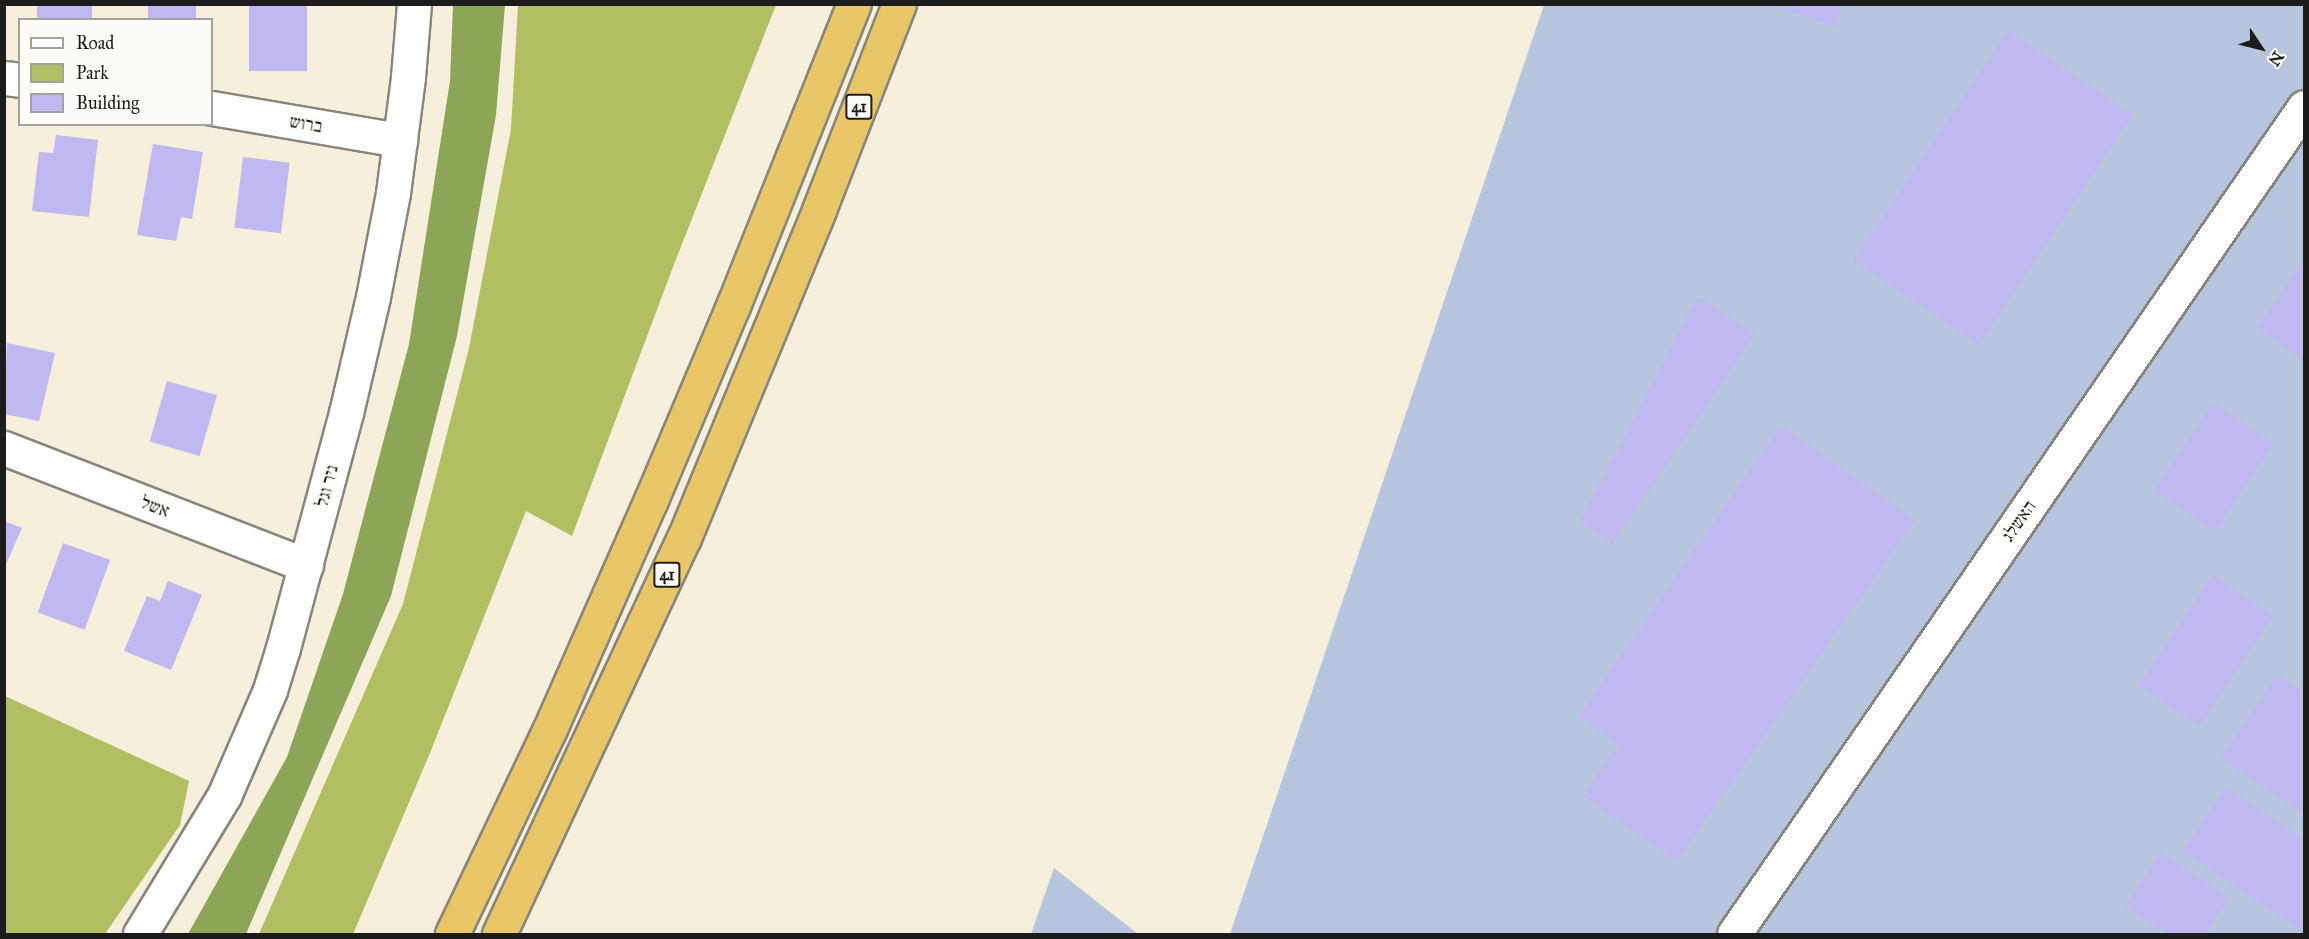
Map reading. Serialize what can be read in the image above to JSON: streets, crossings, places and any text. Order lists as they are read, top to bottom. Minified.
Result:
{"streets":{"highway":["41"],"street":["ברוש","ניר וגל","אשל","האשלג"]},"crossings":[["ברוש","ניר וגל"],["ניר וגל","אשל"]],"legend":["Road","Park","Building"],"north":"bottom right"}
